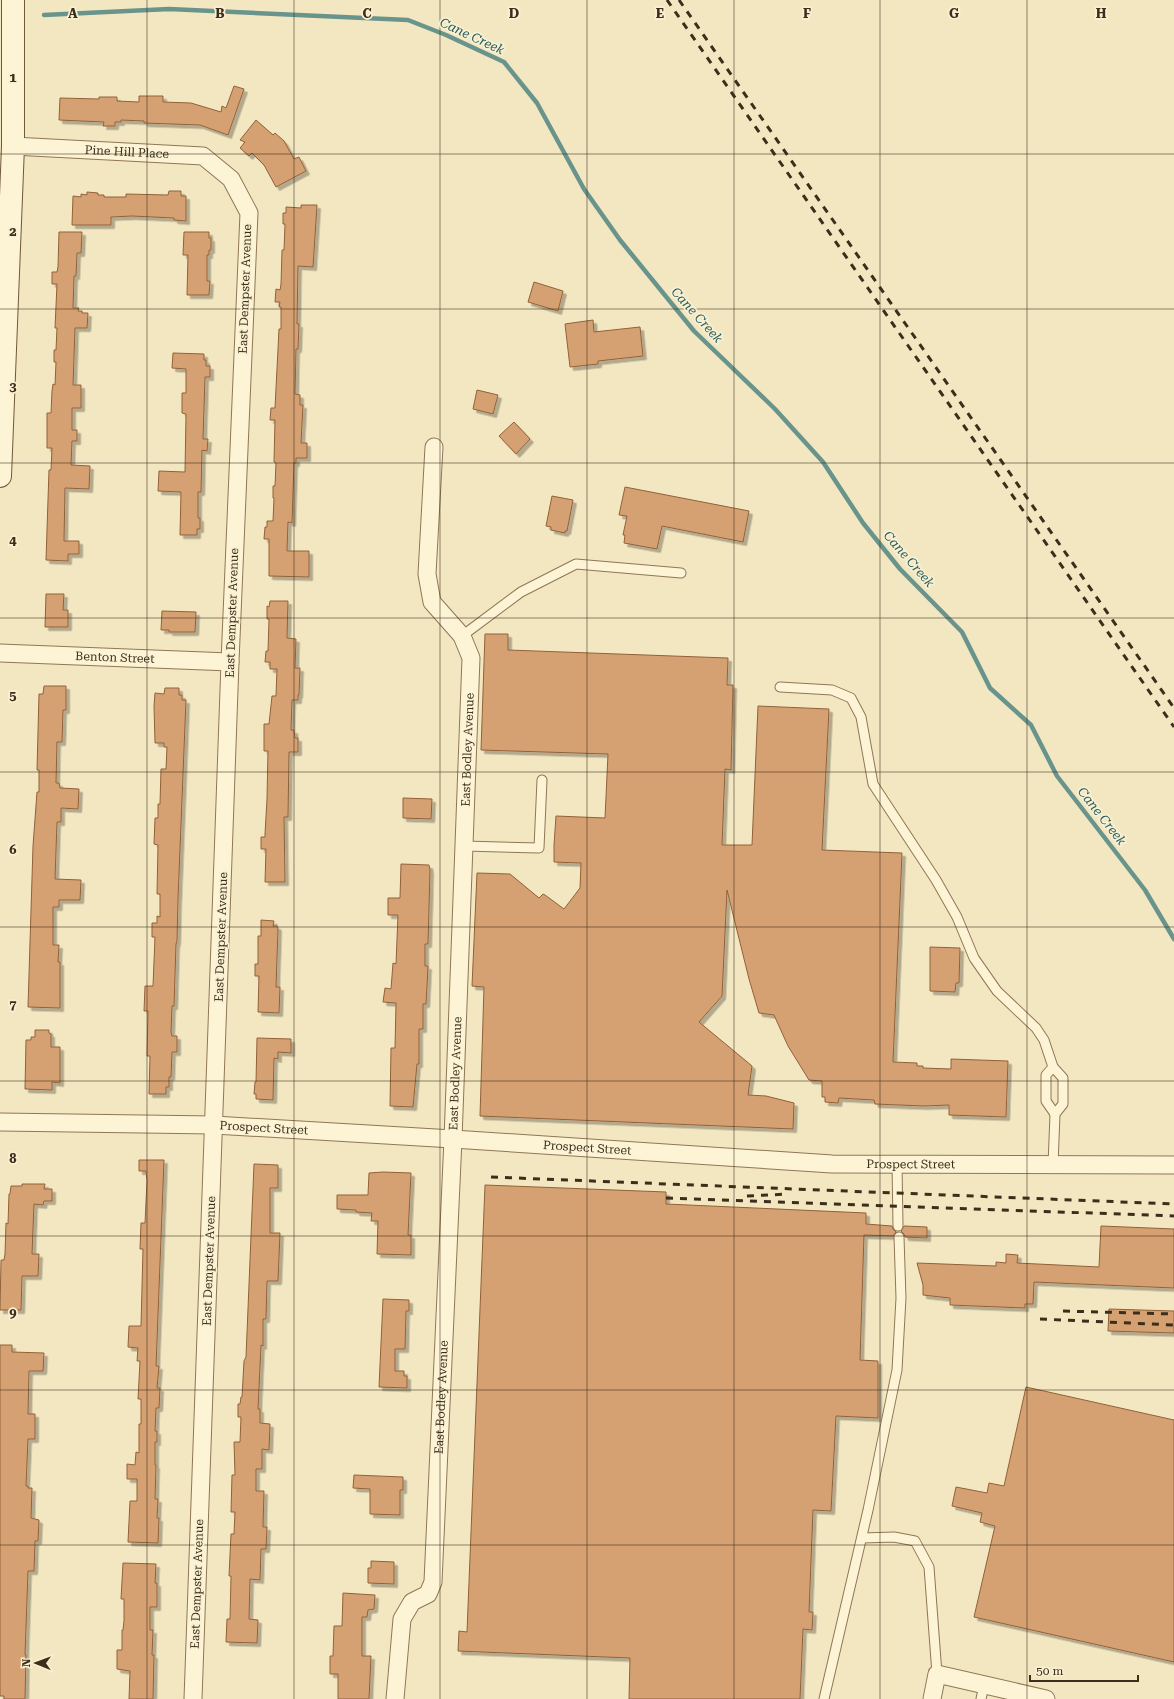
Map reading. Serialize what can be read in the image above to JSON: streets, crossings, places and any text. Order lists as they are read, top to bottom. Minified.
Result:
{"streets":{"street":["Pine Hill Place","East Dempster Avenue","Benton Street","East Bodley Avenue","Prospect Street"]},"crossings":[["Pine Hill Place","East Dempster Avenue"],["East Dempster Avenue","Benton Street"],["East Dempster Avenue","Prospect Street"],["East Bodley Avenue","Prospect Street"]],"water":["Cane Creek"],"scale_bar":"50 m","north":"left","grid":{"columns":["A","B","C","D","E","F","G","H"],"rows":["1","2","3","4","5","6","7","8","9"]}}
